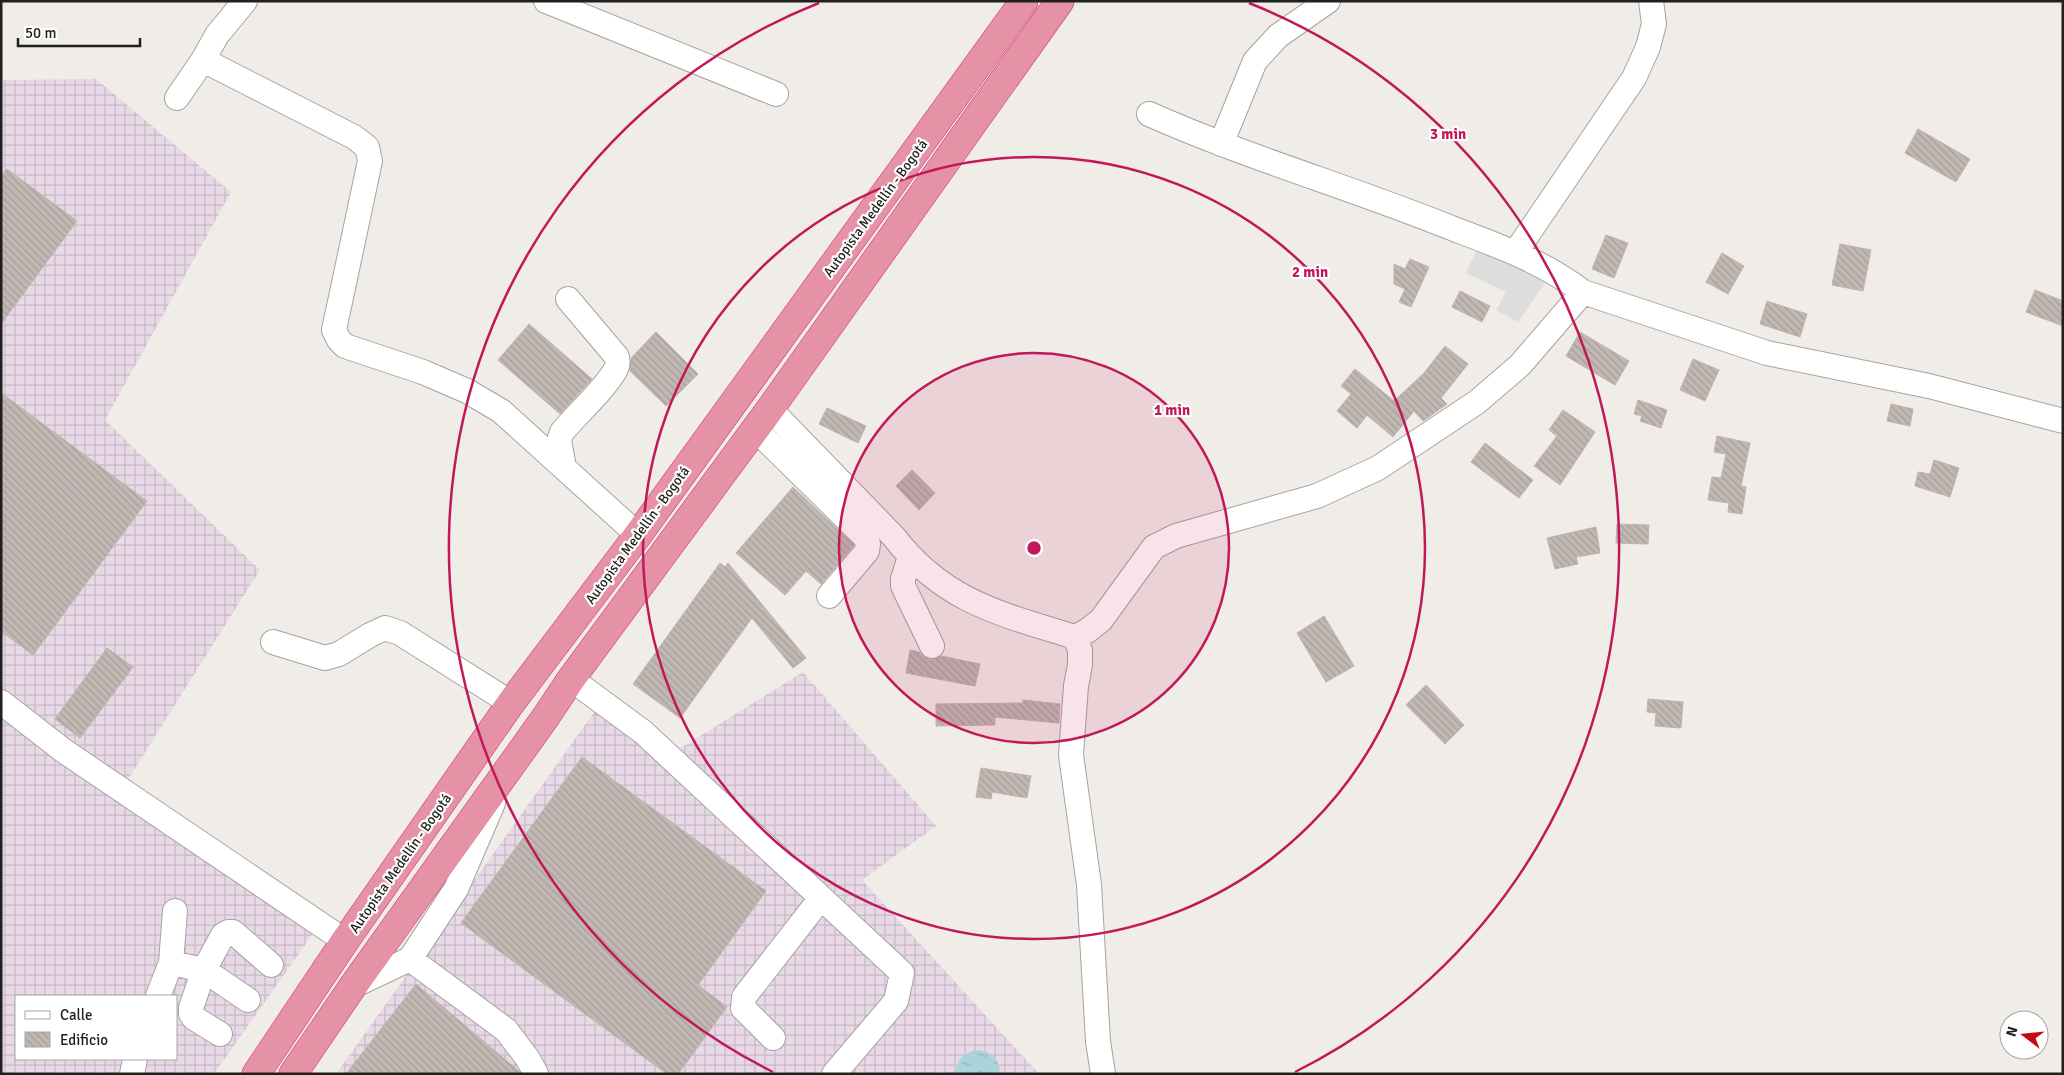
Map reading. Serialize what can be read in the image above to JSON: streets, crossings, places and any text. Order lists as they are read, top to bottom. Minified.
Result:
{"streets":{"highway":["Autopista Medellín - Bogotá"]},"legend":["Calle","Edificio"],"scale_bar":"50 m","north":"left","rings":["3 min","2 min","1 min"]}
